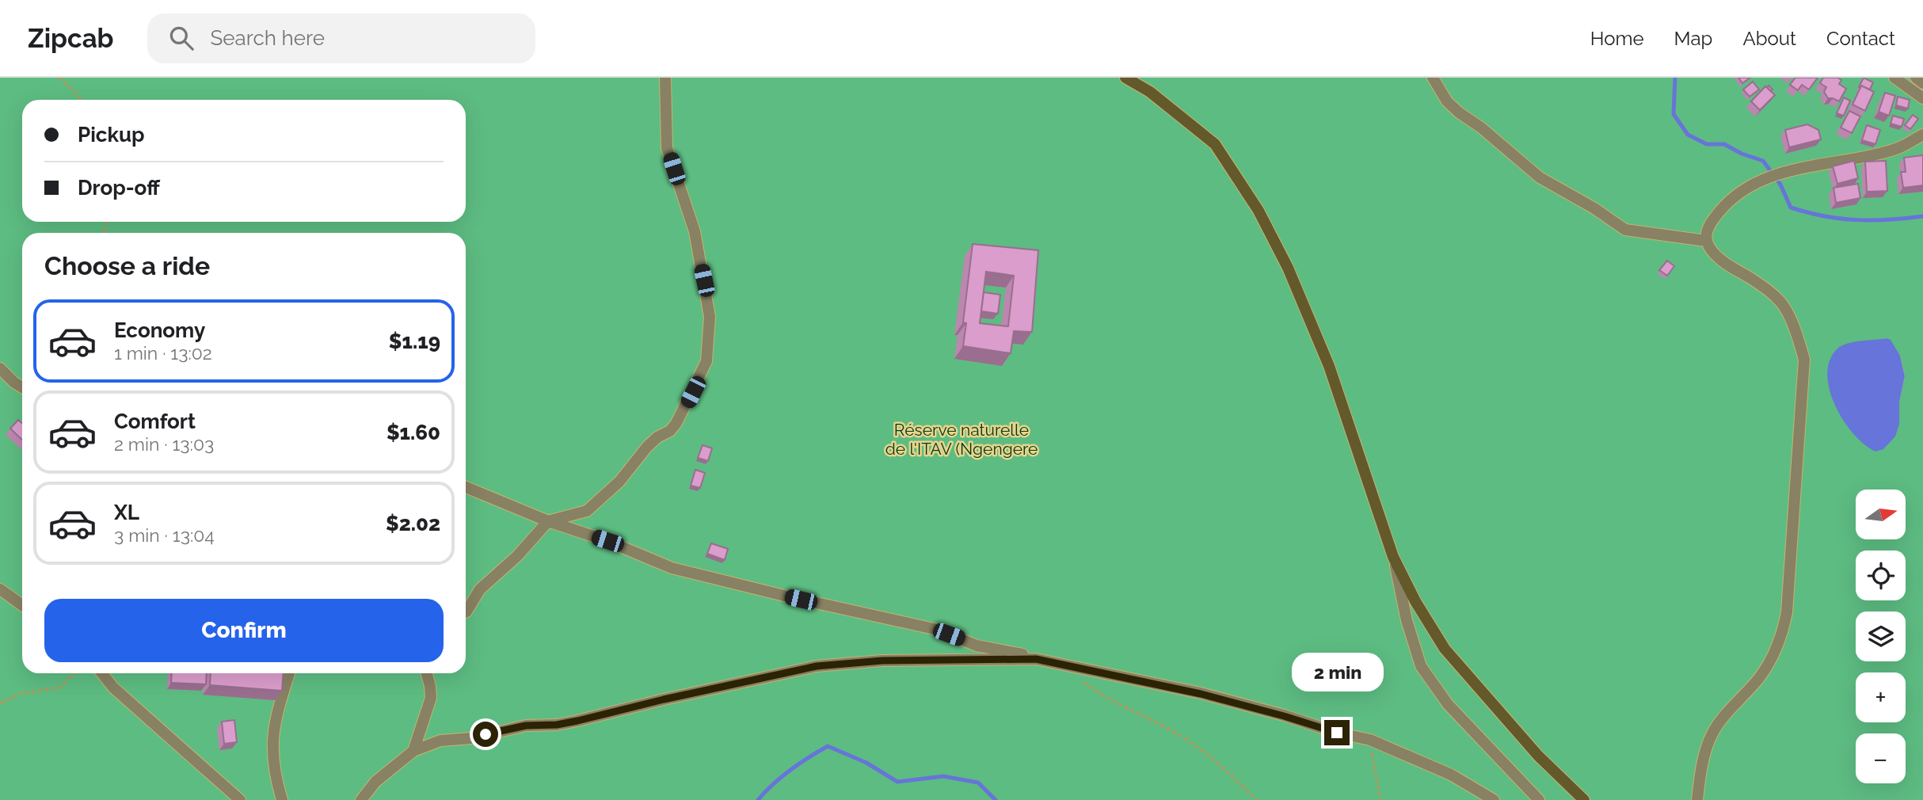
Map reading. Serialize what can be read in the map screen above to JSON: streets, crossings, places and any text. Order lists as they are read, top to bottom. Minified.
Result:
{"parks":["Réserve naturelle de l'ITAV (Ngengere"],"north":"right","page":{"header":"Zipcab","search":"Search here","nav":["Home","Map","About","Contact"],"banner":["Pickup","Drop-off"],"heading":"Choose a ride","list":[{"name":"Economy","note":"1 min · 13:02","value":"$1.19"},{"name":"Comfort","note":"2 min · 13:03","value":"$1.60"},{"name":"XL","note":"3 min · 13:04","value":"$2.02"}],"map_buttons":["+","−"],"buttons":"Confirm","bubble":"2 min"}}
